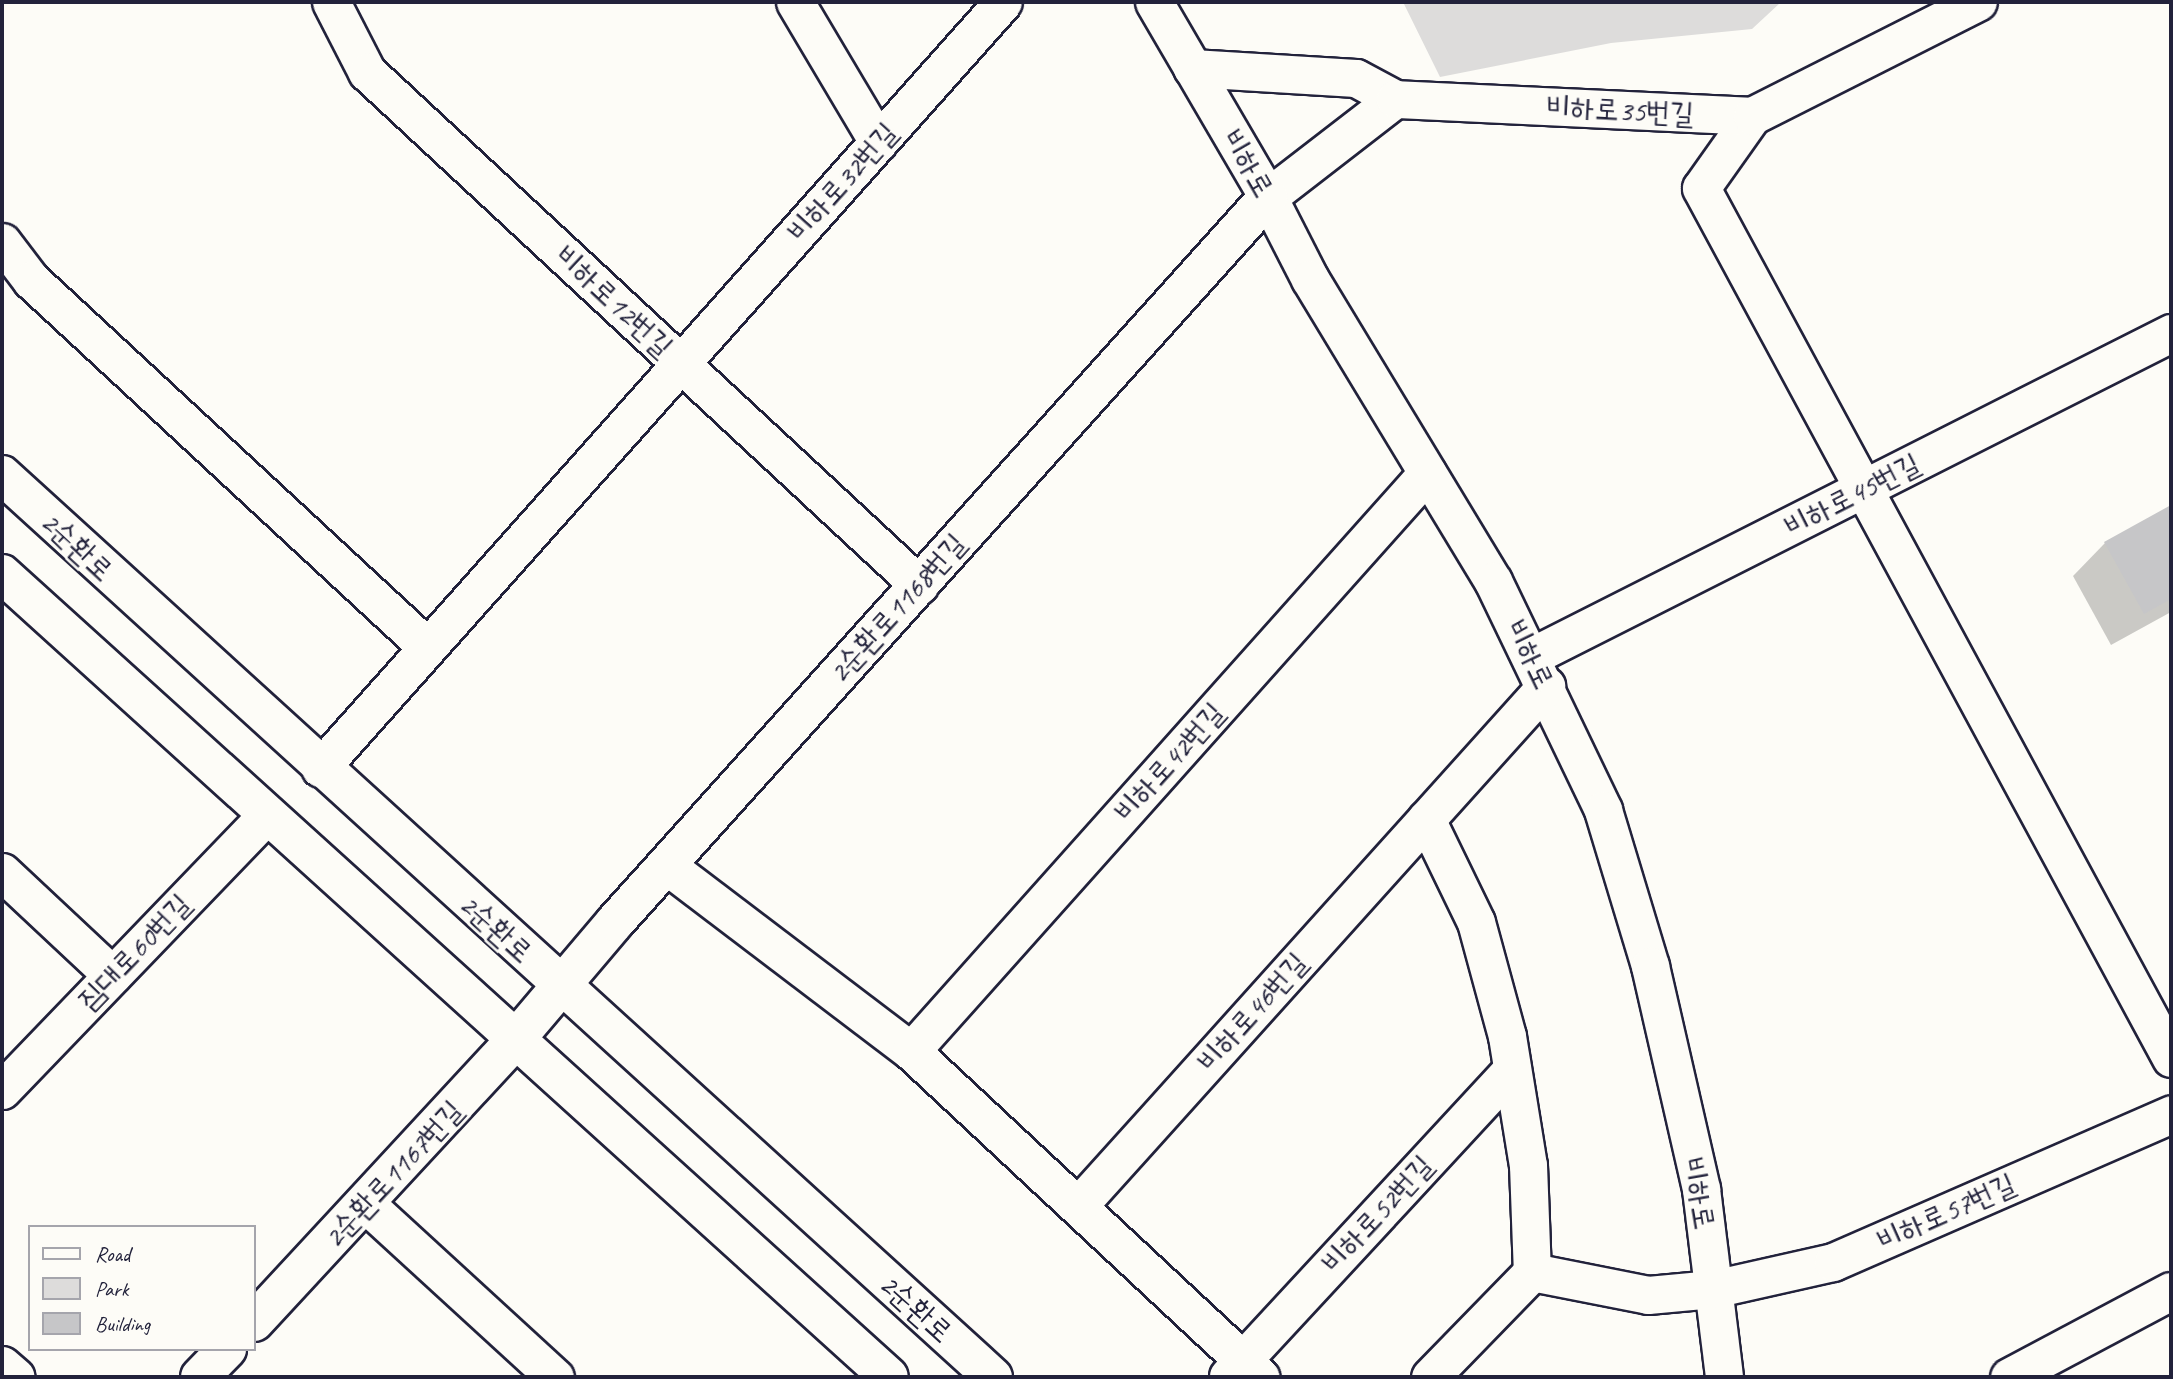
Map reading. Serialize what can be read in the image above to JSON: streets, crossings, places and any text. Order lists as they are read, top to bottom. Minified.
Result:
{"streets":{"main road":["2순환로","2순환로1168번길","2순환로1167번길"],"street":["비하로35번길","비하로","비하로32번길","비하로12번길","비하로45번길","비하로42번길","짐대로60번길","비하로46번길","비하로57번길","비하로52번길"]},"crossings":[["비하로","비하로45번길"],["비하로","2순환로1168번길"],["비하로","비하로42번길"],["비하로","비하로46번길"],["비하로","비하로57번길"],["비하로32번길","비하로12번길"],["비하로32번길","2순환로"],["비하로12번길","2순환로1168번길"],["비하로45번길","비하로46번길"],["2순환로","2순환로1168번길"],["2순환로1168번길","2순환로1167번길"]],"legend":["Road","Park","Building"]}
